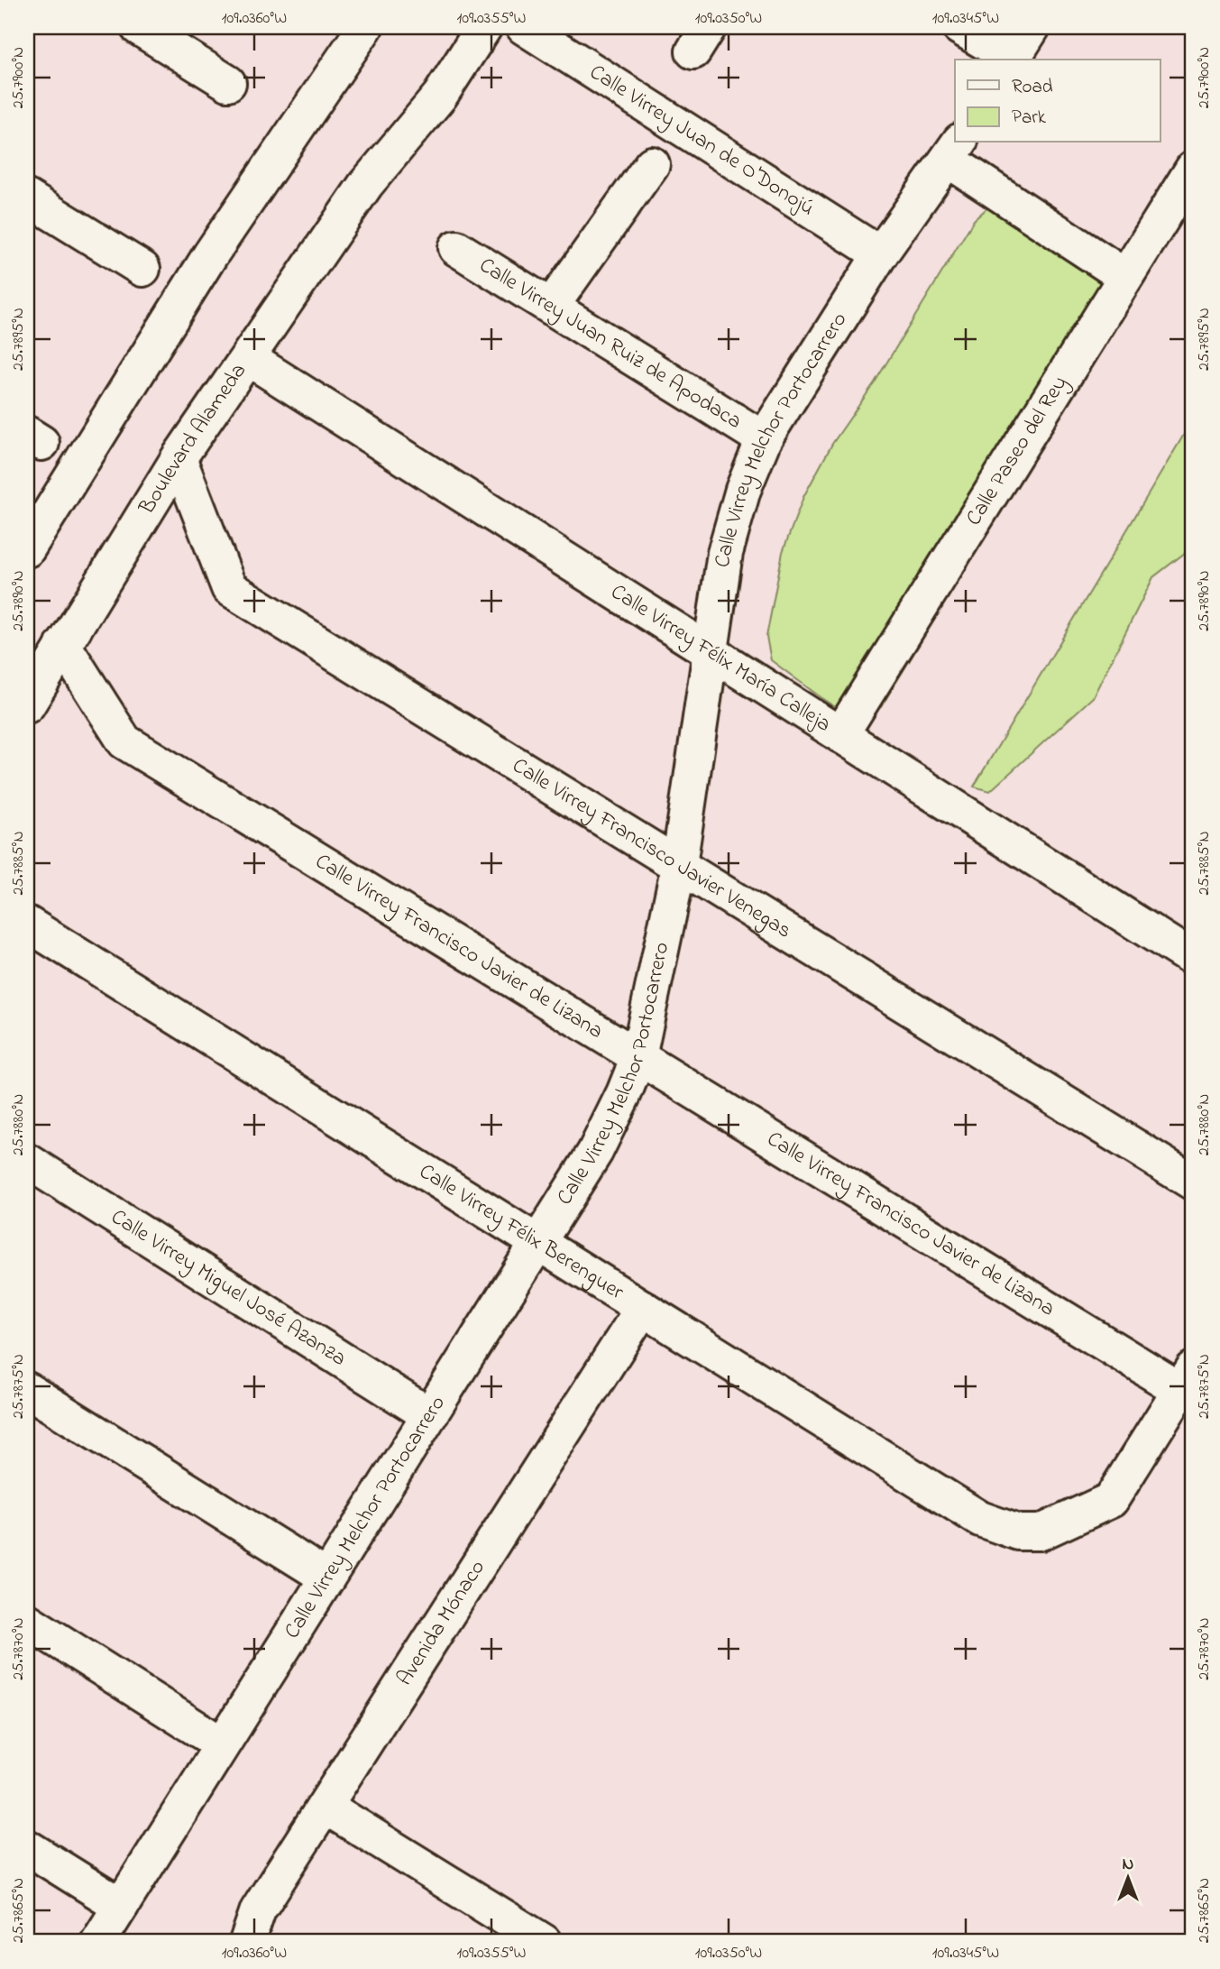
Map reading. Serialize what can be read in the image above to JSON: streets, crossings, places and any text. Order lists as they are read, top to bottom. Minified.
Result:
{"streets":{"street":["Calle Virrey Juan de O'Donojú","Calle Virrey Juan Ruiz de Apodaca","Boulevard Alameda","Calle Virrey Melchor Portocarrero","Calle Paseo del Rey","Calle Virrey Félix María Calleja","Calle Virrey Francisco Javier Venegas","Calle Virrey Francisco Javier de Lizana","Calle Virrey Félix Berenguer","Calle Virrey Miguel José Azanza","Avenida Mónaco"]},"crossings":[["Calle Virrey Juan de O'Donojú","Calle Virrey Melchor Portocarrero"],["Calle Virrey Juan Ruiz de Apodaca","Calle Virrey Melchor Portocarrero"],["Boulevard Alameda","Calle Virrey Félix María Calleja"],["Boulevard Alameda","Calle Virrey Francisco Javier Venegas"],["Boulevard Alameda","Calle Virrey Francisco Javier de Lizana"],["Calle Virrey Melchor Portocarrero","Calle Virrey Félix María Calleja"],["Calle Virrey Melchor Portocarrero","Calle Virrey Francisco Javier Venegas"],["Calle Virrey Melchor Portocarrero","Calle Virrey Francisco Javier de Lizana"],["Calle Virrey Melchor Portocarrero","Calle Virrey Félix Berenguer"],["Calle Virrey Melchor Portocarrero","Calle Virrey Miguel José Azanza"],["Calle Paseo del Rey","Calle Virrey Félix María Calleja"],["Calle Virrey Francisco Javier de Lizana","Calle Virrey Félix Berenguer"],["Calle Virrey Félix Berenguer","Avenida Mónaco"]],"legend":["Road","Park"],"north":"top","coordinates":["109.0360°W","109.0355°W","109.0350°W","109.0345°W","25.7900°N","25.7895°N","25.7890°N","25.7885°N","25.7880°N","25.7875°N","25.7870°N","25.7865°N"]}
